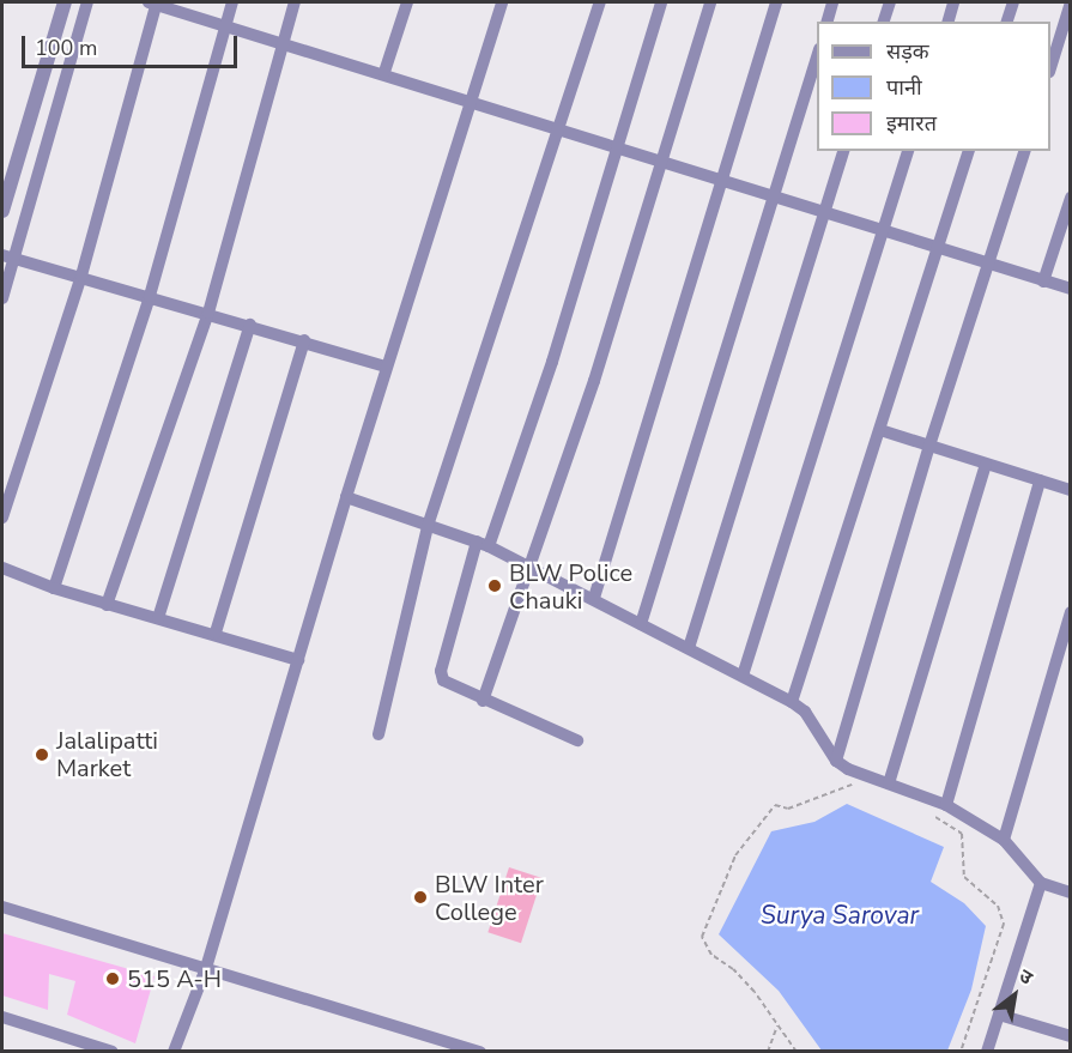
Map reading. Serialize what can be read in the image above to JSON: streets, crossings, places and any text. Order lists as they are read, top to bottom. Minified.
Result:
{"water":["Surya Sarovar"],"places":["BLW Police Chauki","Jalalipatti Market","BLW Inter College","515 A-H"],"legend":["सड़क","पानी","इमारत"],"scale_bar":"100 m","north":"top right"}
